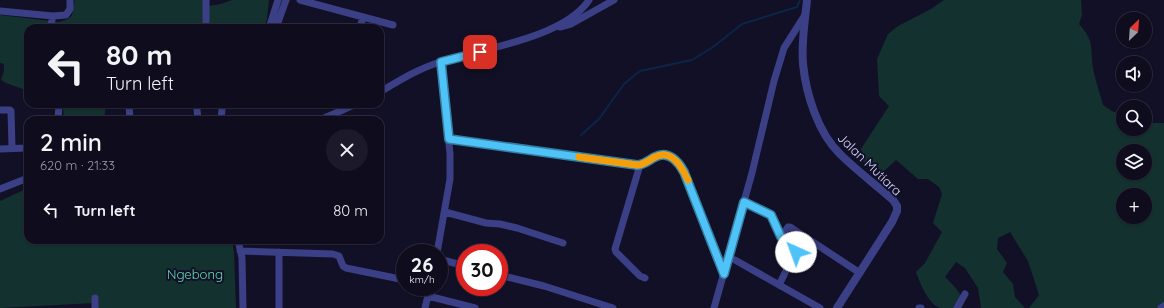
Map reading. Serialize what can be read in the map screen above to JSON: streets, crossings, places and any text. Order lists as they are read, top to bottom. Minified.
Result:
{"streets":{"street":["Jalan Mutiara"]},"parks":["Ngebong"],"north":"top right","page":{"map_buttons":"+","turn":["80 m","Turn left"],"heading":["2 min","620 m · 21:33"],"list":[{"name":"Turn left","value":"80 m"}],"speed":"26 km/h","limit":"30"}}
